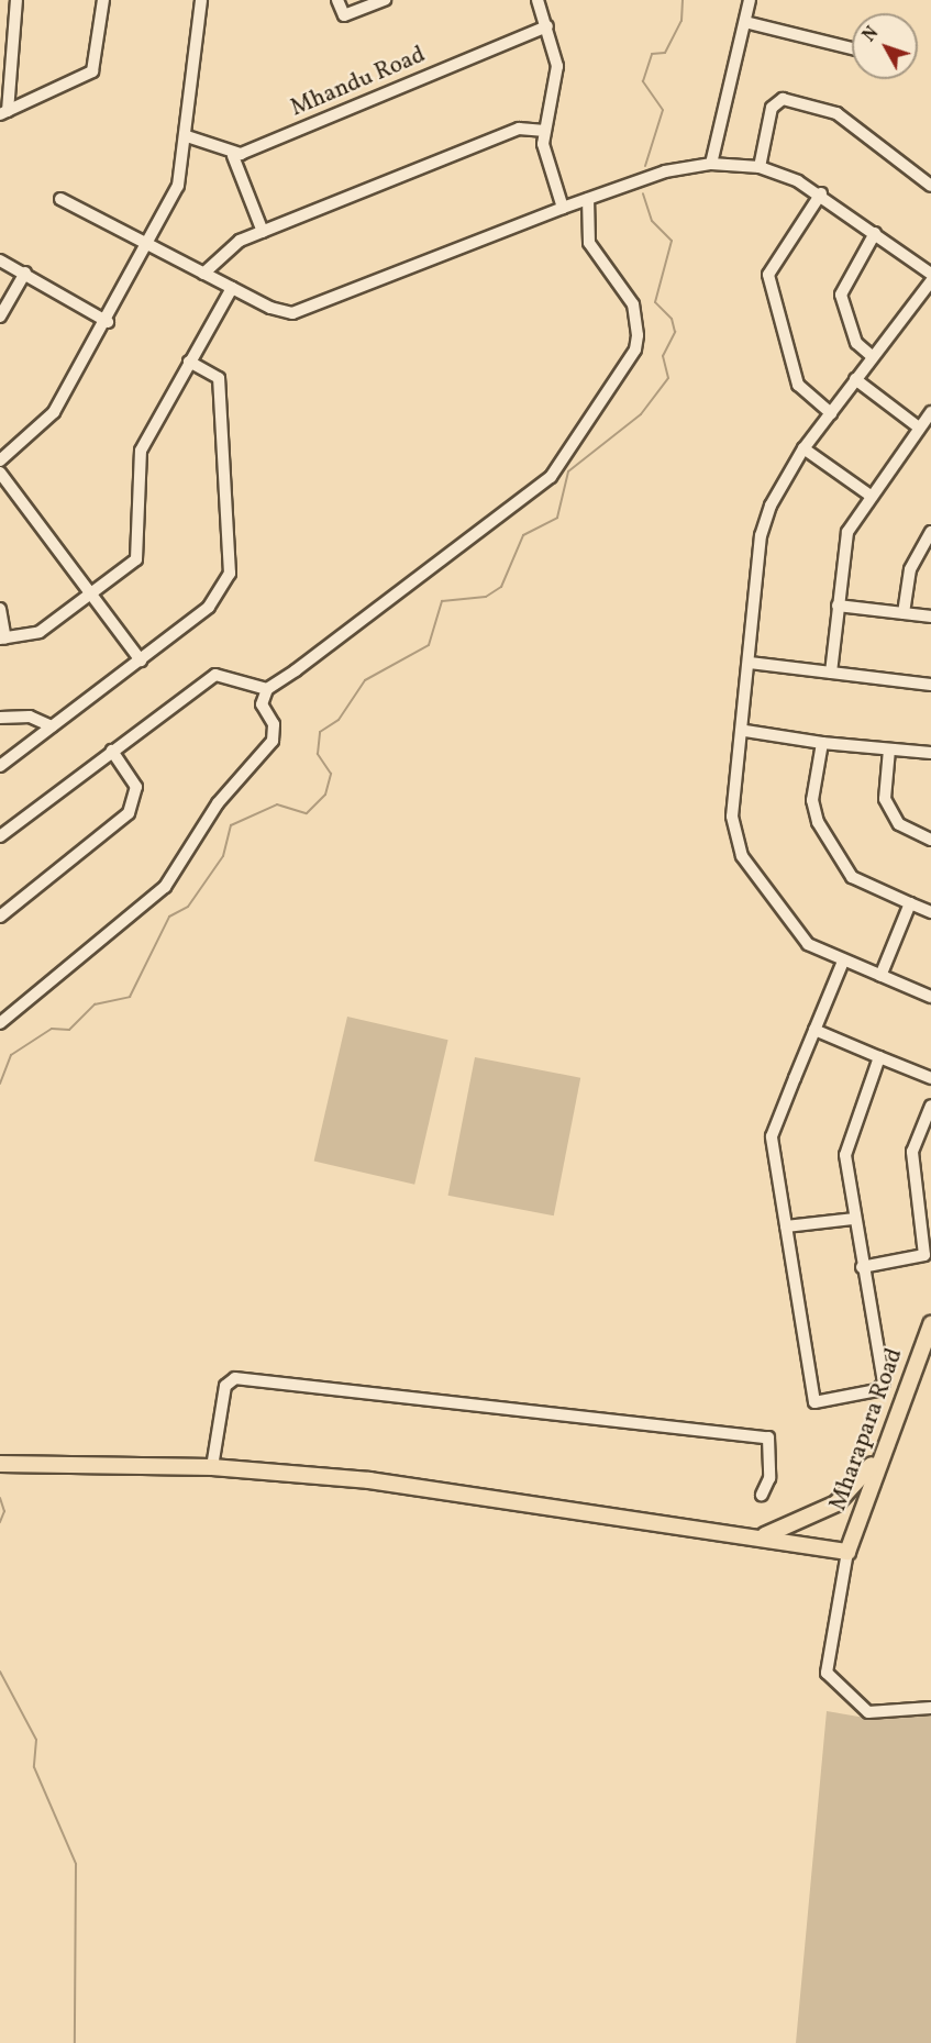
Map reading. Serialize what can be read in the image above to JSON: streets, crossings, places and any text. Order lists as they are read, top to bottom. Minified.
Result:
{"streets":{"main road":["Mharapara Road"],"street":["Mhandu Road"]},"north":"top left"}
